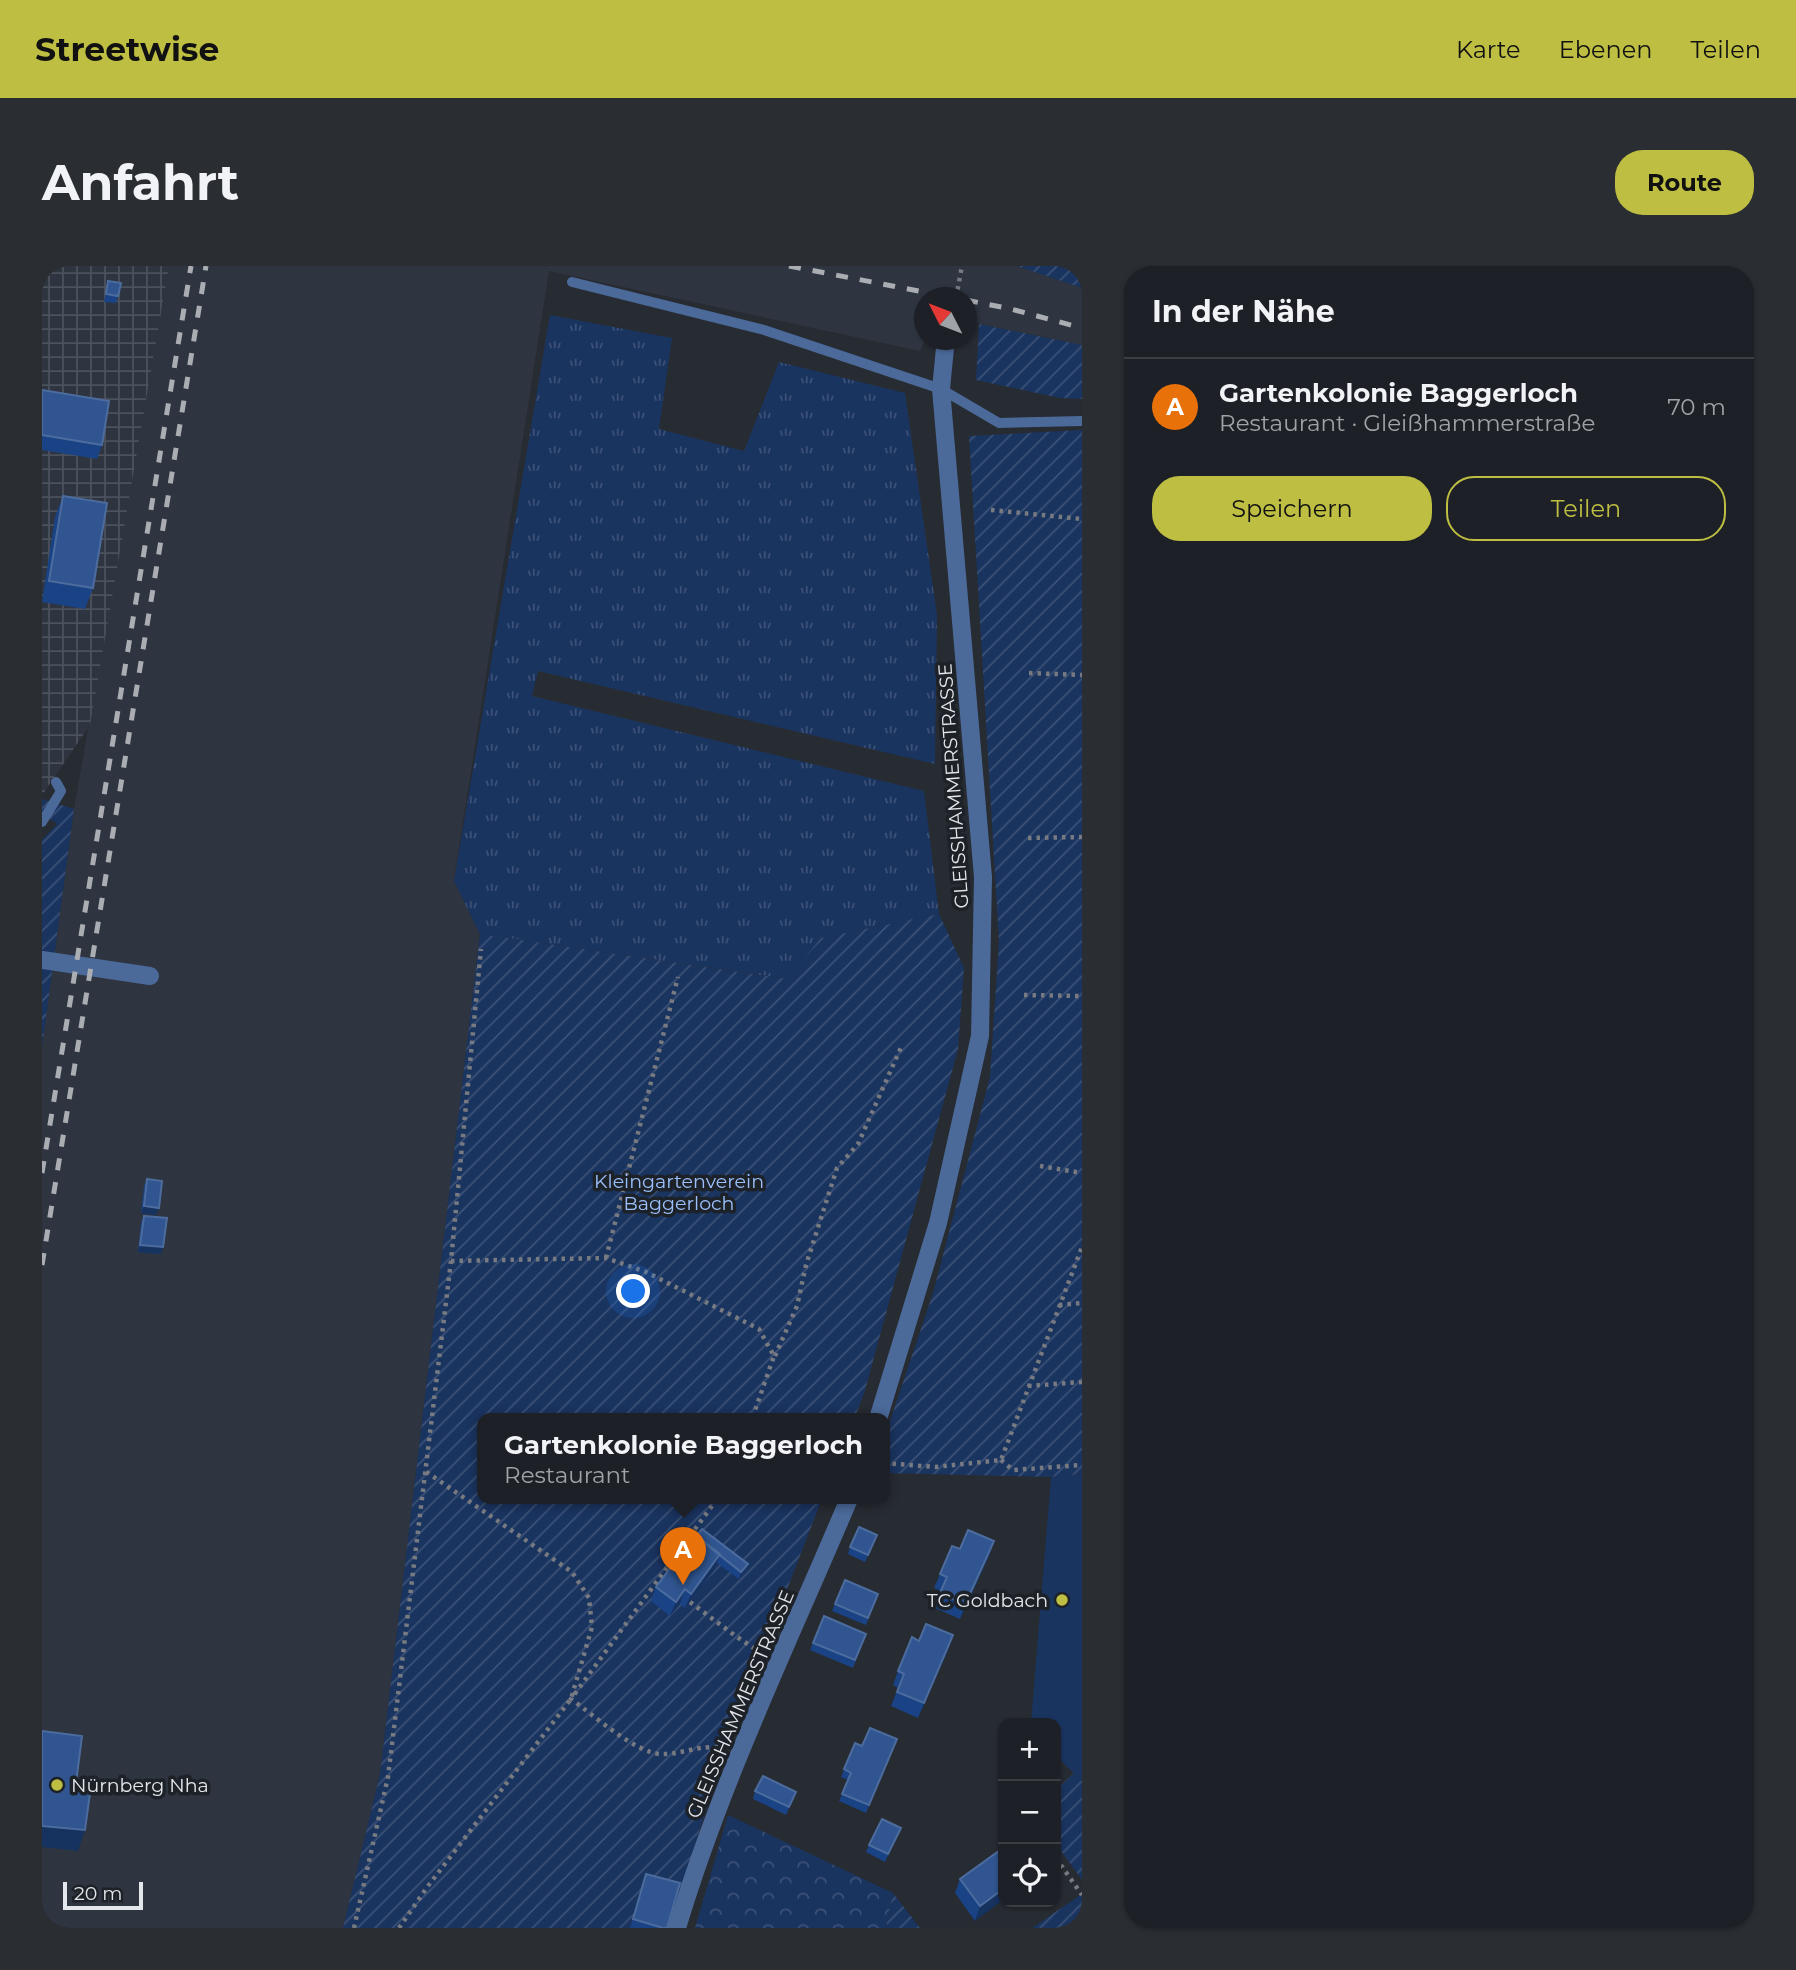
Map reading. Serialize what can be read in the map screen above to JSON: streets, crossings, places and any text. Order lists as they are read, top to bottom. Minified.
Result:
{"streets":{"street":["GLEISSHAMMERSTRASSE"]},"parks":["Kleingartenverein Baggerloch"],"places":["TC Goldbach","Nürnberg Nha"],"scale_bar":"20 m","north":"top left","page":{"header":"Streetwise","nav":["Karte","Ebenen","Teilen"],"buttons":["Route",["Speichern","Teilen"]],"title":"Anfahrt","heading":"In der Nähe","list":[{"mark":"A","name":"Gartenkolonie Baggerloch","note":"Restaurant · Gleißhammerstraße","value":"70 m"}],"popup":["Gartenkolonie Baggerloch","Restaurant"],"pins":"A","map_buttons":["+","−"],"scale":"20 m"}}
